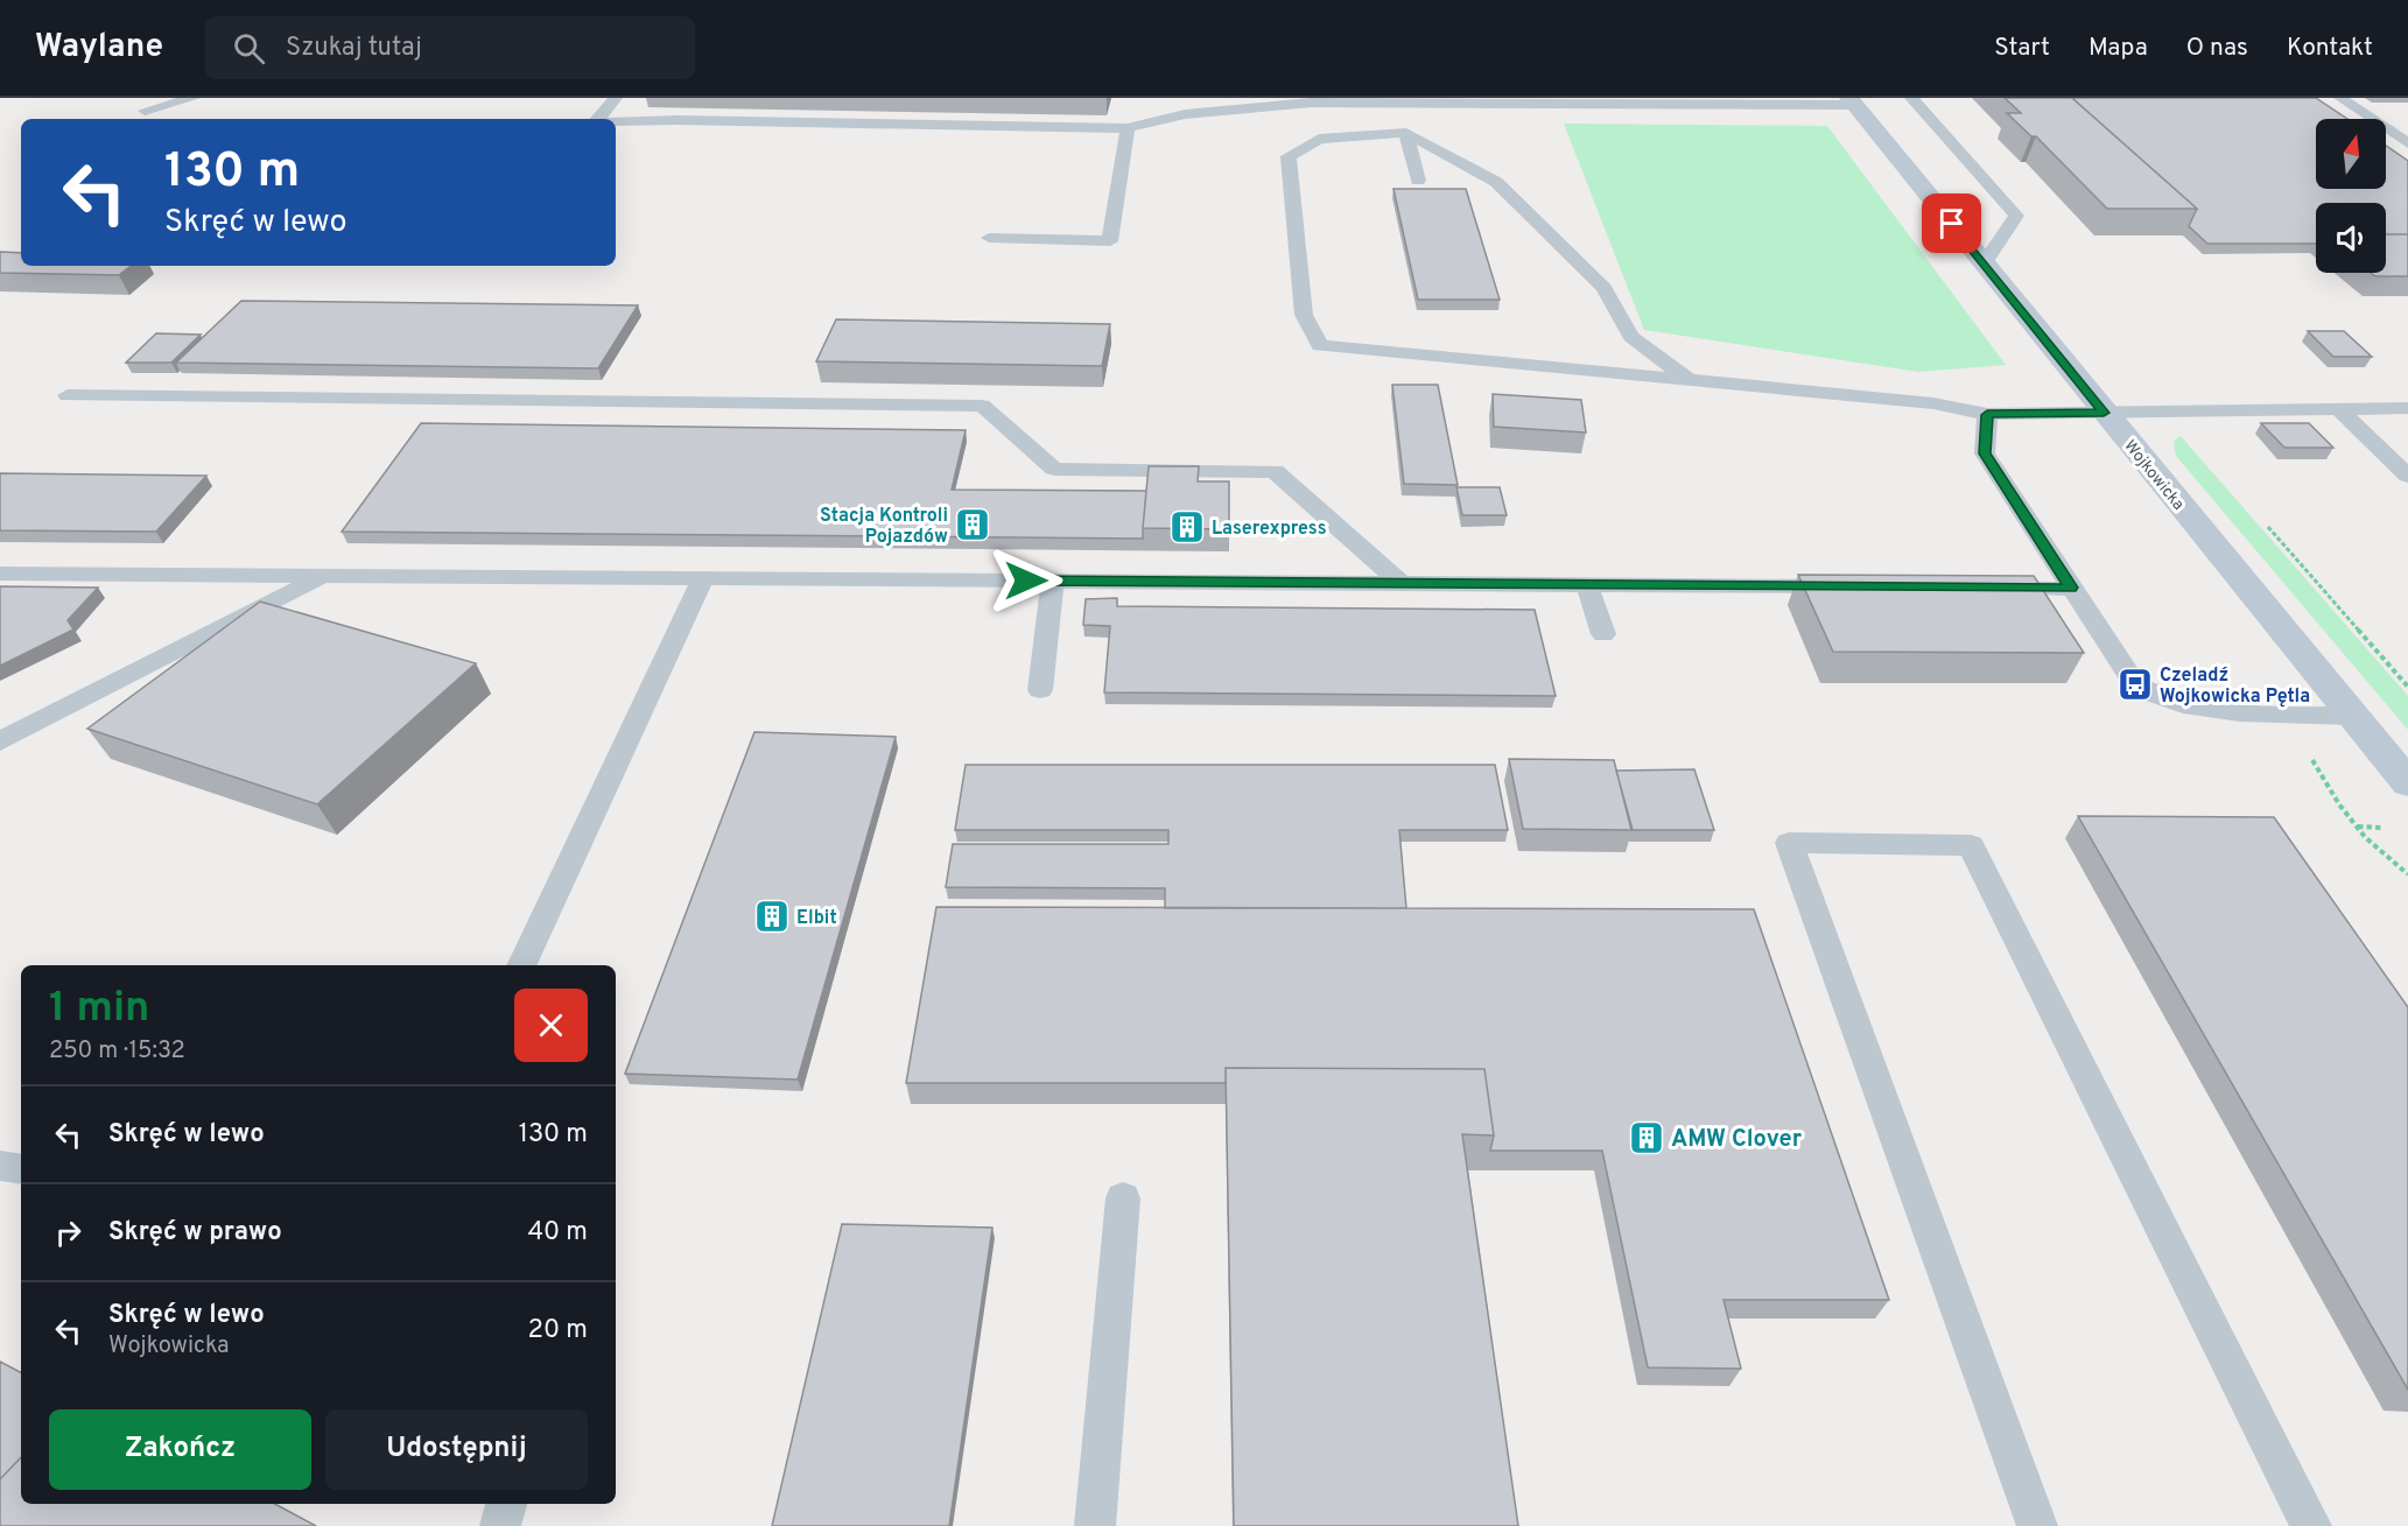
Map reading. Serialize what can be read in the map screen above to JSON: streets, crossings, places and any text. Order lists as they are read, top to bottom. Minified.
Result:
{"streets":{"street":["Wojkowicka"]},"places":{"building":["Stacja Kontroli Pojazdów","Laserexpress","Elbit","AMW Clover"],"bus stop":["Czeladź Wojkowicka Pętla"]},"north":"top","page":{"header":"Waylane","search":"Szukaj tutaj","nav":["Start","Mapa","O nas","Kontakt"],"turn":["130 m","Skręć w lewo"],"heading":["1 min","250 m · 15:32"],"list":[{"name":"Skręć w lewo","value":"130 m"},{"name":"Skręć w prawo","value":"40 m"},{"name":"Skręć w lewo","note":"Wojkowicka","value":"20 m"}],"buttons":["Zakończ","Udostępnij"]}}
